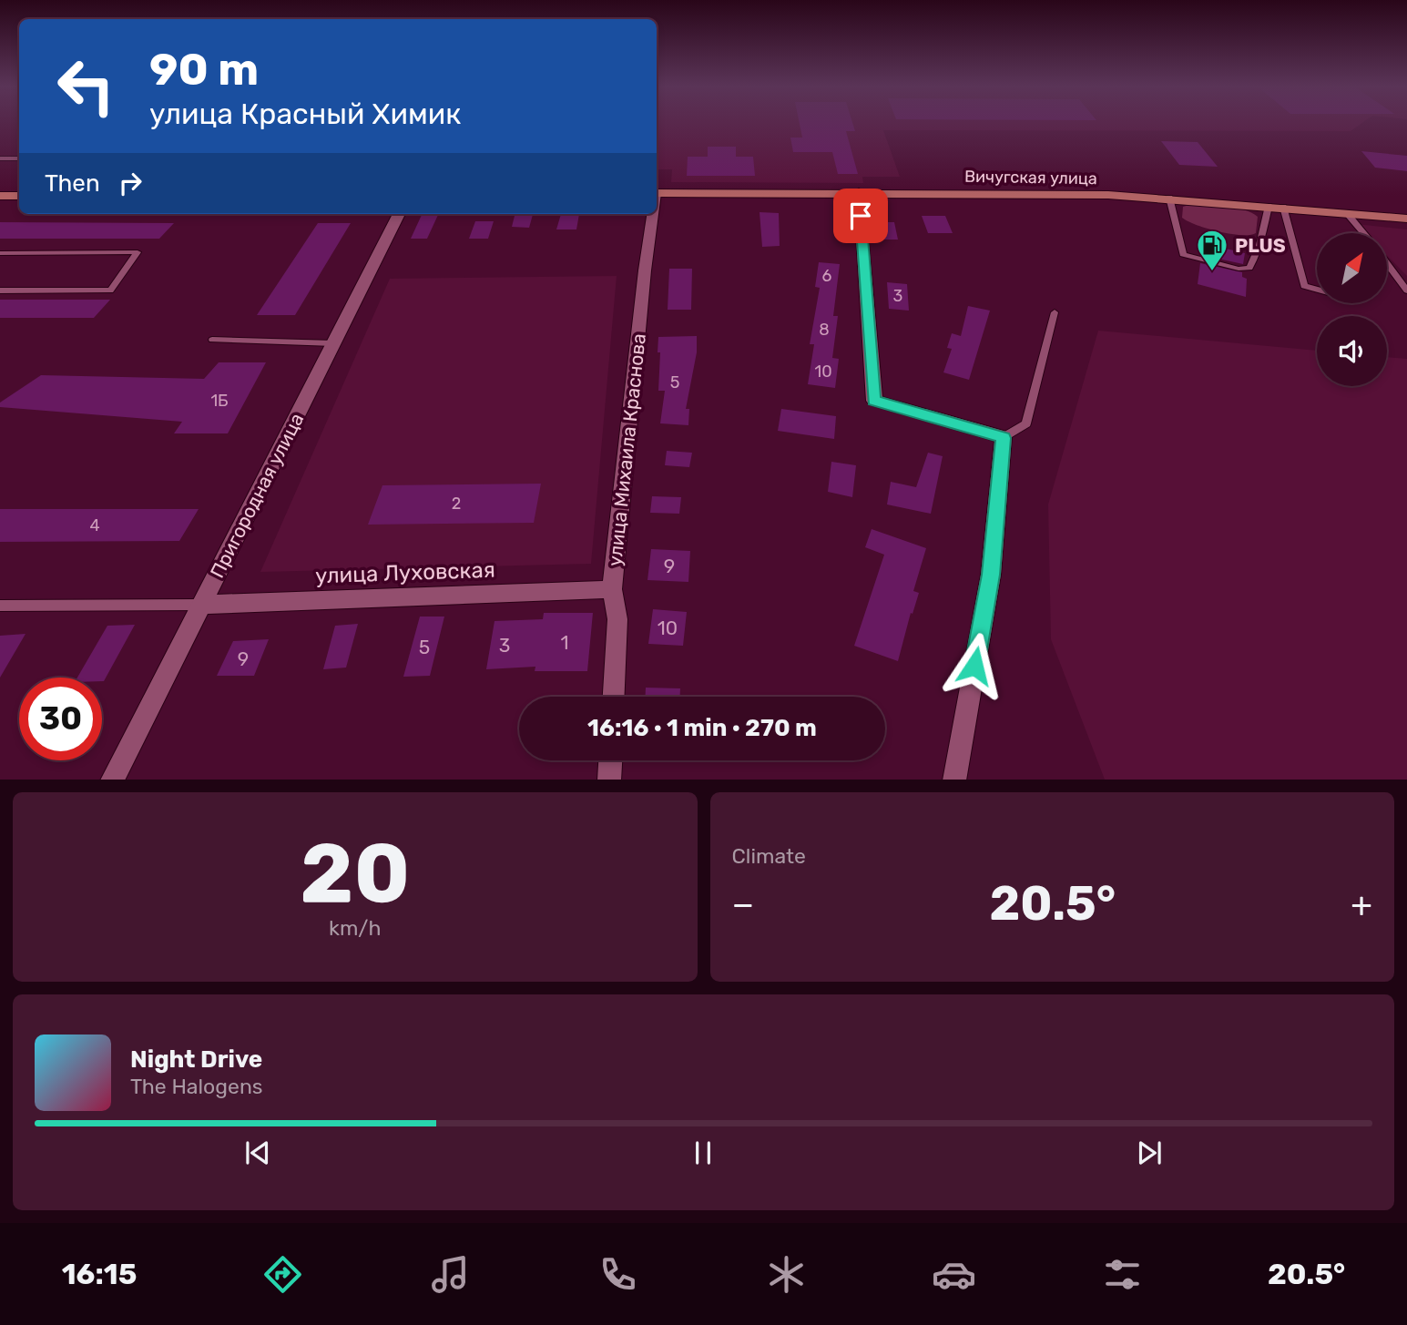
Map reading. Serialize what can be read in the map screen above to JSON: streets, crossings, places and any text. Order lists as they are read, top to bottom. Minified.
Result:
{"streets":{"main road":["Вичугская улица"],"street":["улица Михаила Краснова","Пригородная улица","улица Луховская"]},"crossings":[["улица Михаила Краснова","улица Луховская"],["Пригородная улица","улица Луховская"]],"places":{"fuel station":["PLUS"]},"house_numbers":["6","3","8","10","5","1Б","2","4","9","10","1","3","5","9"],"north":"top right","page":{"turn":["90 m","улица Красный Химик"],"then":"Then","limit":"30","trip":"16:16 · 1 min · 270 m","tile":[["20","km/h"],"Climate"],"heat":["−","20.5°","+"],"song":["Night Drive","The Halogens"],"tabs":["16:15","20.5°"]}}
